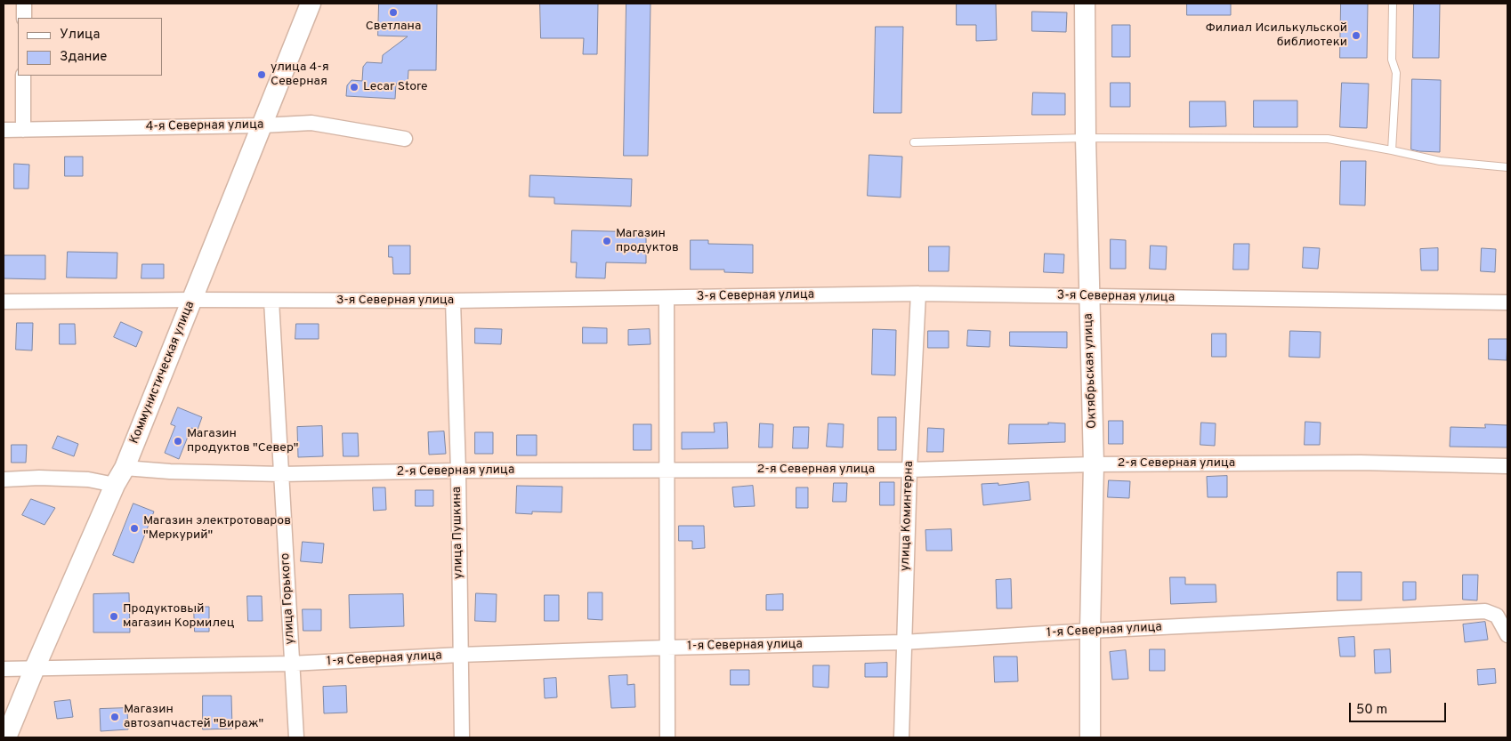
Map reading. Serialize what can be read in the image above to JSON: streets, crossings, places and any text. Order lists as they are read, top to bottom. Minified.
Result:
{"streets":{"street":["4-я Северная улица","3-я Северная улица","Октябрьская улица","Коммунистическая улица","2-я Северная улица","улица Коминтерна","улица Пушкина","улица Горького","1-я Северная улица"]},"crossings":[["4-я Северная улица","Коммунистическая улица"],["3-я Северная улица","Октябрьская улица"],["3-я Северная улица","Коммунистическая улица"],["3-я Северная улица","улица Коминтерна"],["3-я Северная улица","улица Пушкина"],["3-я Северная улица","улица Горького"],["Октябрьская улица","2-я Северная улица"],["Октябрьская улица","1-я Северная улица"],["Коммунистическая улица","2-я Северная улица"],["Коммунистическая улица","1-я Северная улица"],["2-я Северная улица","улица Коминтерна"],["2-я Северная улица","улица Пушкина"],["2-я Северная улица","улица Горького"],["улица Коминтерна","1-я Северная улица"],["улица Пушкина","1-я Северная улица"],["улица Горького","1-я Северная улица"]],"places":["Светлана","Филиал Исилькульской библиотеки","улица 4-я Северная","Lecar Store","Магазин продуктов","Магазин продуктов \"Север\"","Магазин электротоваров \"Меркурий\"","Продуктовый магазин Кормилец","Магазин автозапчастей \"Вираж\""],"legend":["Улица","Здание"],"scale_bar":"50 m"}
